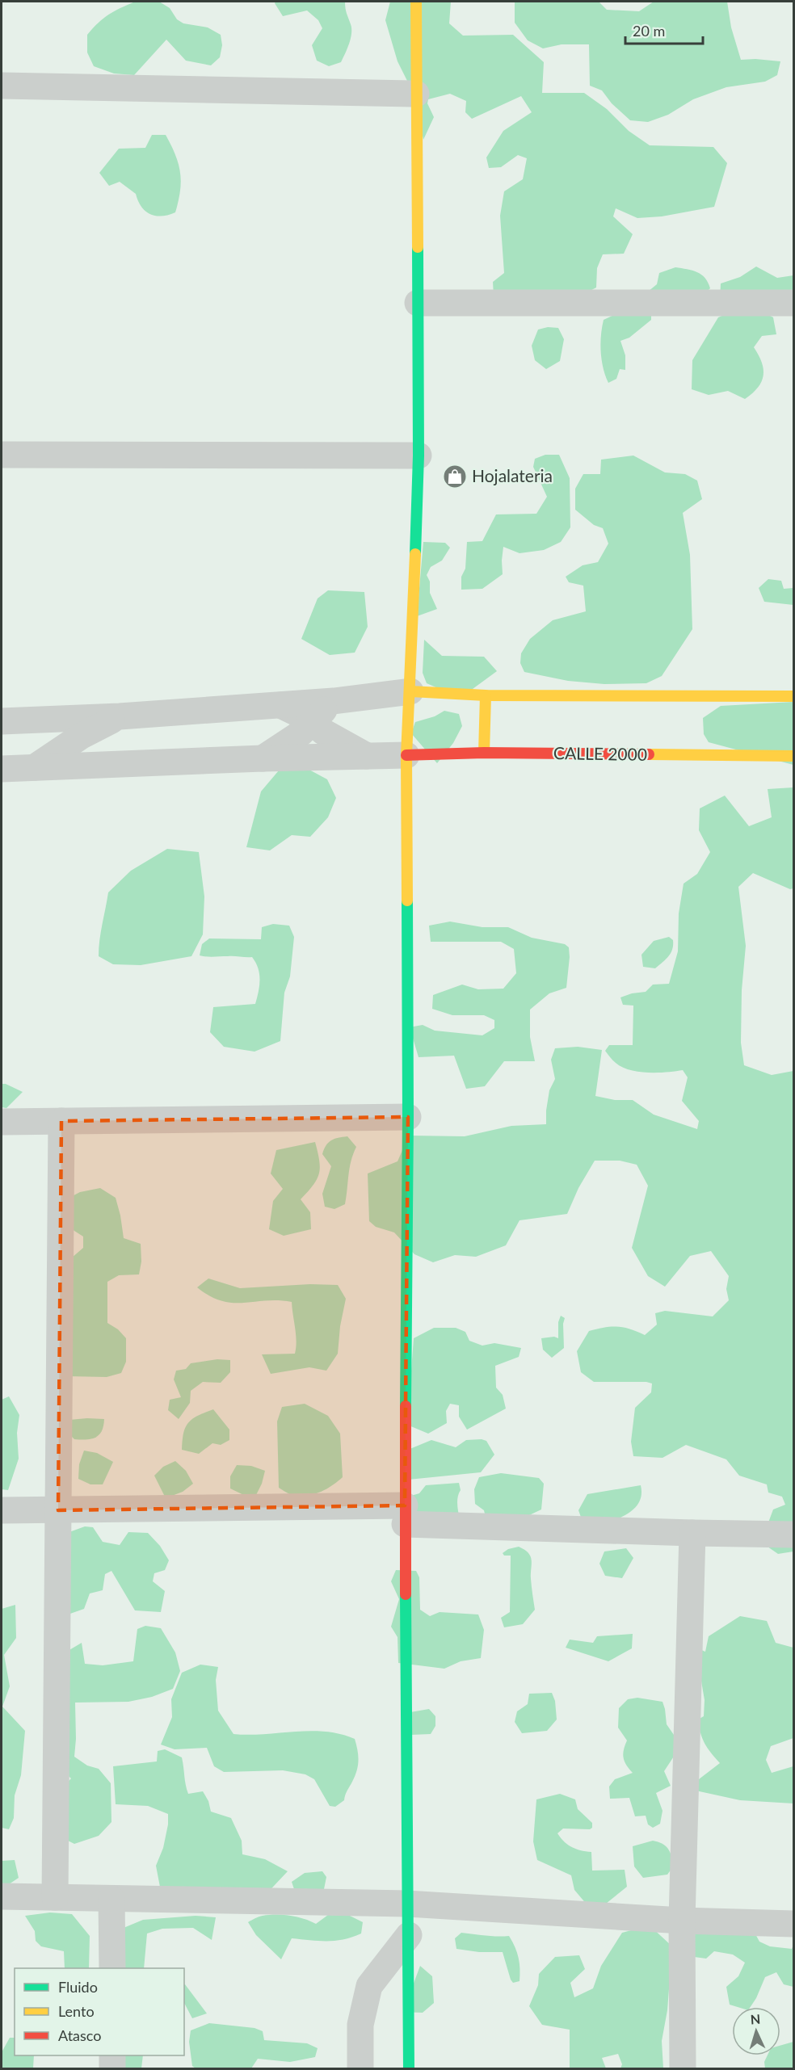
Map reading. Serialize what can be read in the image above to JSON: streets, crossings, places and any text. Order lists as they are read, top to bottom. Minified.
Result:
{"streets":{"street":["CALLE 2000"]},"places":{"shop":["Hojalateria"]},"legend":["Fluido","Lento","Atasco"],"scale_bar":"20 m","north":"top"}
